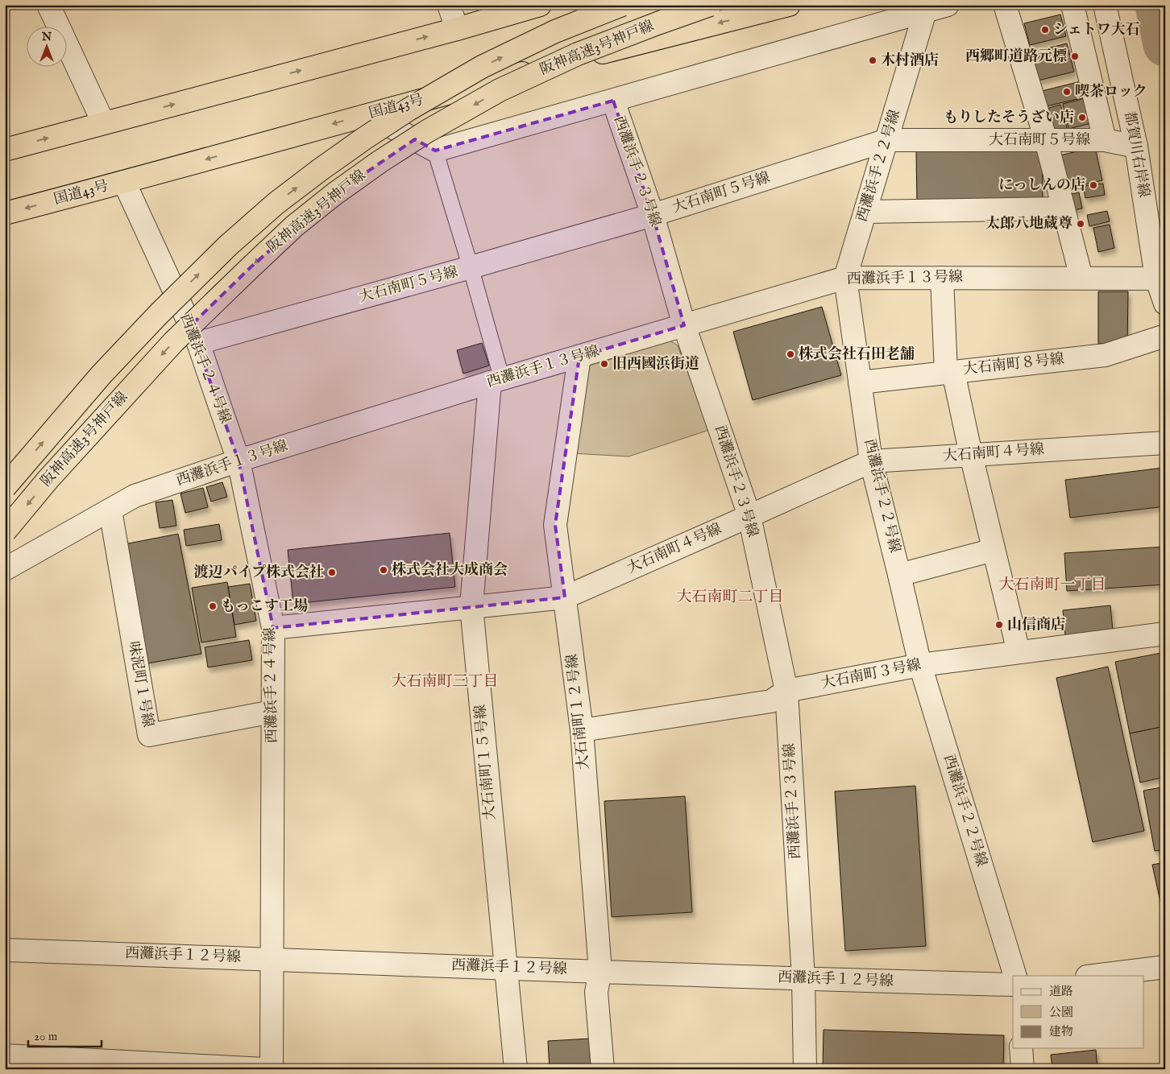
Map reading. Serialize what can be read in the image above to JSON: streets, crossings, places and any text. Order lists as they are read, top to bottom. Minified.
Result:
{"streets":{"highway":["阪神高速3号神戸線","国道43号"],"street":["大石南町５号線","都賀川右岸線","西灘浜手２２号線","西灘浜手２３号線","西灘浜手１３号線","大石南町８号線","西灘浜手２４号線","大石南町４号線","大石南町３号線","味泥町１号線","大石南町１２号線","大石南町１５号線","西灘浜手１２号線"]},"crossings":[["国道43号","西灘浜手２４号線"],["大石南町５号線","都賀川右岸線"],["大石南町５号線","西灘浜手２２号線"],["大石南町５号線","西灘浜手２３号線"],["大石南町５号線","西灘浜手２４号線"],["都賀川右岸線","西灘浜手１３号線"],["西灘浜手２２号線","西灘浜手１３号線"],["西灘浜手２２号線","大石南町８号線"],["西灘浜手２２号線","大石南町４号線"],["西灘浜手２２号線","大石南町３号線"],["西灘浜手２３号線","西灘浜手１３号線"],["西灘浜手２３号線","大石南町４号線"],["西灘浜手２３号線","大石南町３号線"],["西灘浜手２３号線","西灘浜手１２号線"],["西灘浜手１３号線","西灘浜手２４号線"],["西灘浜手１３号線","味泥町１号線"],["西灘浜手１３号線","大石南町１２号線"],["西灘浜手１３号線","大石南町１５号線"],["西灘浜手２４号線","大石南町４号線"],["西灘浜手２４号線","味泥町１号線"],["西灘浜手２４号線","西灘浜手１２号線"],["大石南町４号線","大石南町１２号線"],["大石南町４号線","大石南町１５号線"],["大石南町３号線","大石南町１２号線"],["大石南町１２号線","西灘浜手１２号線"],["大石南町１５号線","西灘浜手１２号線"]],"districts":["大石南町一丁目","大石南町二丁目","大石南町三丁目"],"places":["シェトワ大石","西郷町道路元標","木村酒店","喫茶ロック","もりしたそうざい店","にっしんの店","太郎八地蔵尊","株式会社石田老舗","旧西國浜街道","株式会社大成商会","渡辺パイプ株式会社","もっこす工場","山信商店"],"legend":["道路","公園","建物"],"scale_bar":"20 m","north":"top"}
